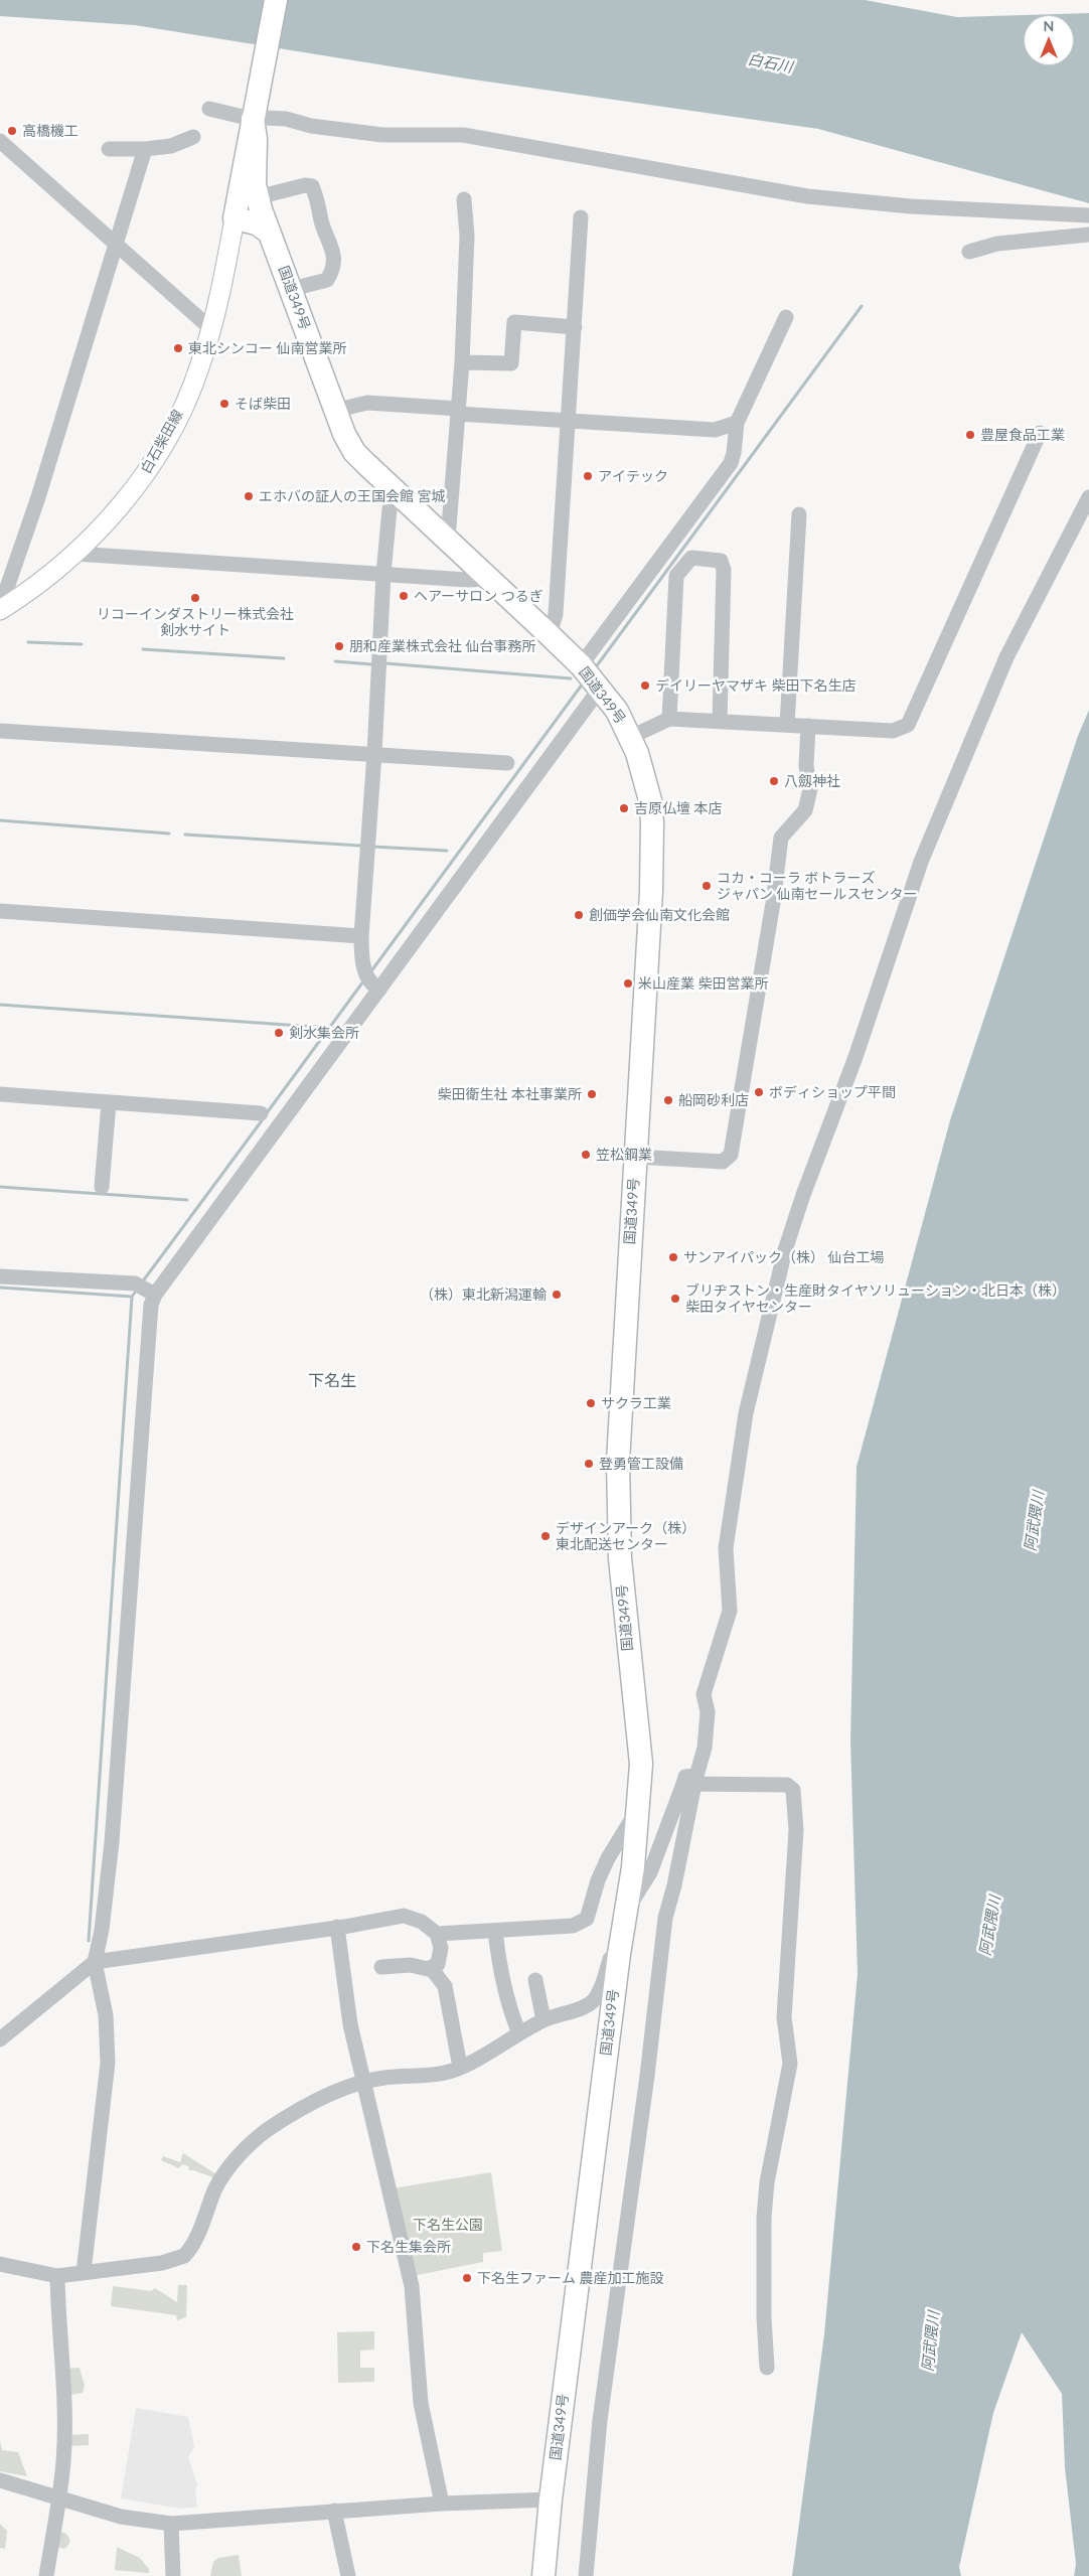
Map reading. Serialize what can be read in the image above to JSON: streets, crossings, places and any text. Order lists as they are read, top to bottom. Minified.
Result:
{"streets":{"highway":["国道349号"],"main road":["白石柴田線"]},"districts":["下名生"],"water":["白石川","阿武隈川"],"parks":["下名生公園"],"places":["高橋機工","東北シンコー 仙南営業所","そば柴田","豊屋食品工業","アイテック","エホバの証人の王国会館 宮城","ヘアーサロン つるぎ","リコーインダストリー株式会社 剣水サイト","朋和産業株式会社 仙台事務所","デイリーヤマザキ 柴田下名生店","八劔神社","吉原仏壇 本店","コカ・コーラ ボトラーズ ジャパン 仙南セールスセンター","創価学会仙南文化会館","米山産業 柴田営業所","剣水集会所","ボディショップ平間","柴田衛生社 本社事業所","船岡砂利店","笠松鋼業","サンアイパック（株） 仙台工場","（株）東北新潟運輸","ブリヂストン・生産財タイヤソリューション・北日本（株） 柴田タイヤセンター","サクラ工業","登勇管工設備","デザインアーク（株） 東北配送センター","下名生集会所","下名生ファーム 農産加工施設"],"north":"top"}
